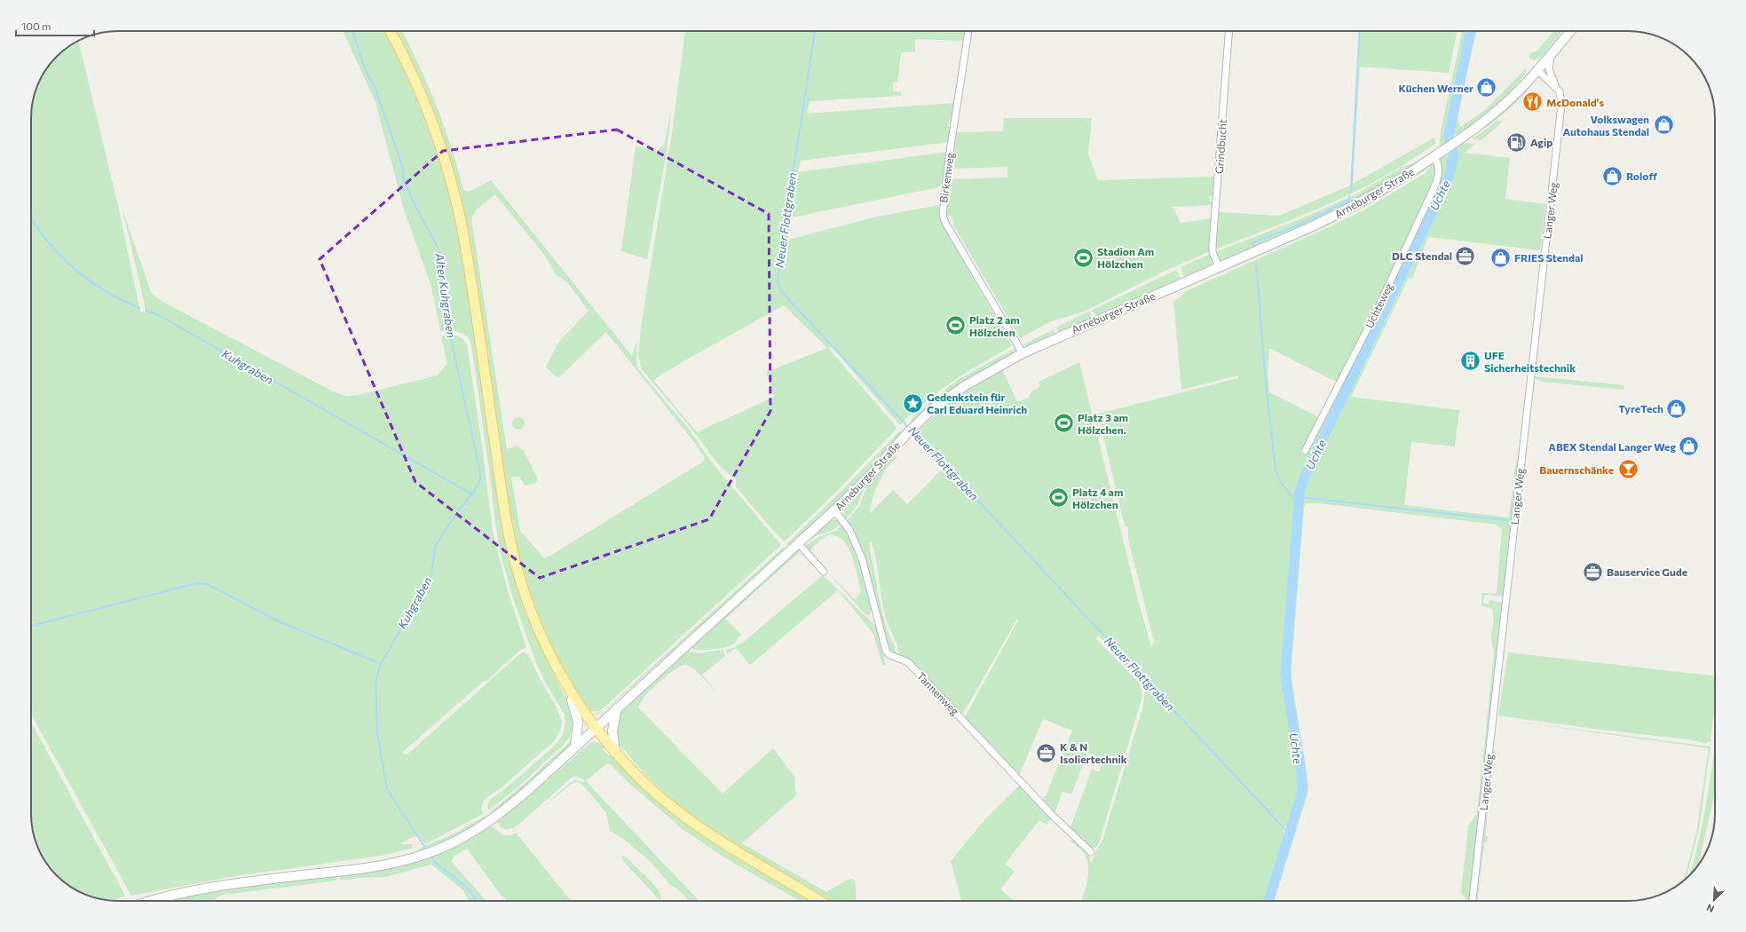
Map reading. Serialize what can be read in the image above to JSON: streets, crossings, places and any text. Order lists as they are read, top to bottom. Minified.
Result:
{"streets":{"main road":["Arneburger Straße"],"street":["Grindbucht","Birkenweg","Langer Weg","Uchteweg","Tannenweg"]},"crossings":[["Grindbucht","Arneburger Straße"],["Birkenweg","Arneburger Straße"],["Arneburger Straße","Langer Weg"],["Arneburger Straße","Uchteweg"],["Arneburger Straße","Tannenweg"]],"water":["Uchte","Neuer Flottgraben","Alter Kuhgraben","Kuhgraben"],"places":{"shop":["Küchen Werner","Volkswagen Autohaus Stendal","Roloff","FRIES Stendal","TyreTech","ABEX Stendal Langer Weg"],"restaurant":["McDonald's"],"fuel station":["Agip"],"office":["DLC Stendal","Bauservice Gude","K & N Isoliertechnik"],"sports":["Stadion Am Hölzchen","Platz 2 am Hölzchen","Platz 3 am Hölzchen.","Platz 4 am Hölzchen"],"building":["UFE Sicherheitstechnik"],"place":["Gedenkstein für Carl Eduard Heinrich"],"bar":["Bauernschänke"]},"scale_bar":"100 m","north":"bottom left"}
